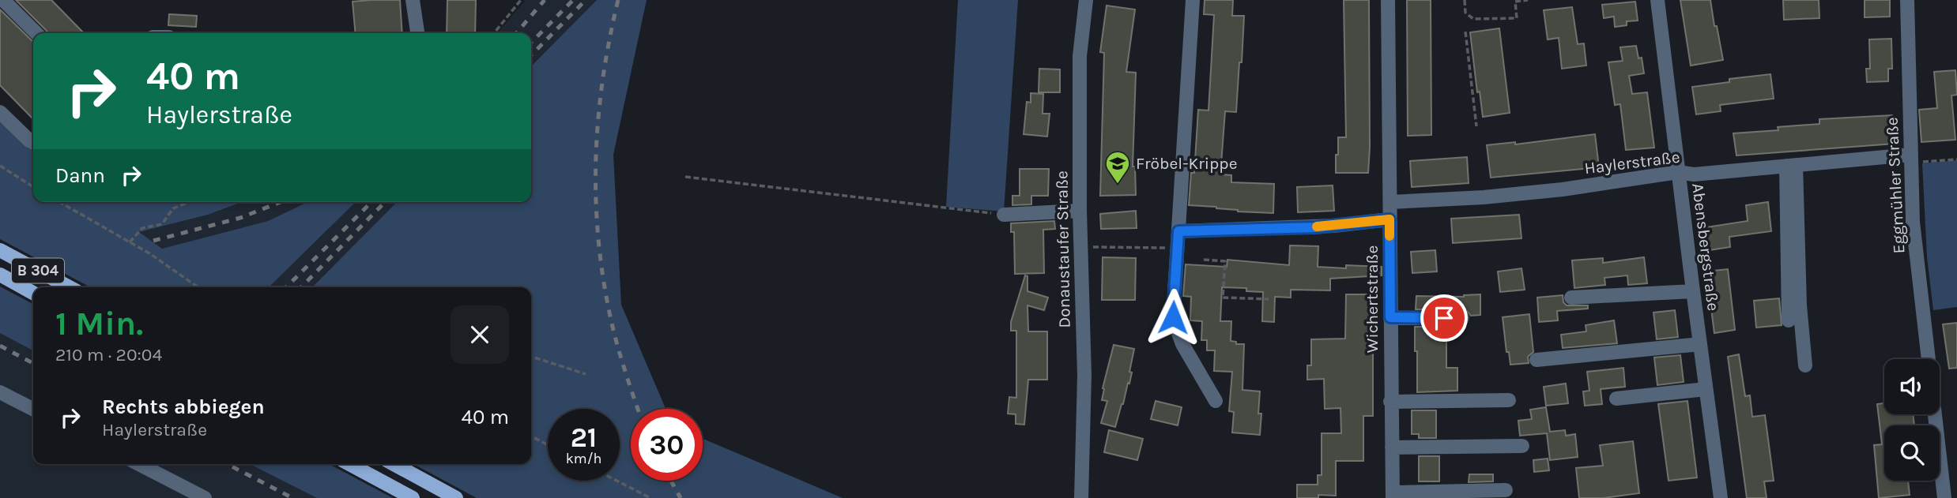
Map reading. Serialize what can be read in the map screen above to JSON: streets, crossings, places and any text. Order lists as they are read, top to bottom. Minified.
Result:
{"streets":{"main road":["B 304"],"street":["Haylerstraße","Eggmühler Straße","Abensbergstraße","Donaustaufer Straße","Wichertstraße"]},"crossings":[["Haylerstraße","Eggmühler Straße"],["Haylerstraße","Abensbergstraße"],["Haylerstraße","Wichertstraße"]],"places":{"school or university":["Fröbel-Krippe"]},"page":{"turn":["40 m","Haylerstraße"],"then":"Dann","heading":["1 Min.","210 m · 20:04"],"list":[{"name":"Rechts abbiegen","note":"Haylerstraße","value":"40 m"}],"speed":"21 km/h","limit":"30"}}
